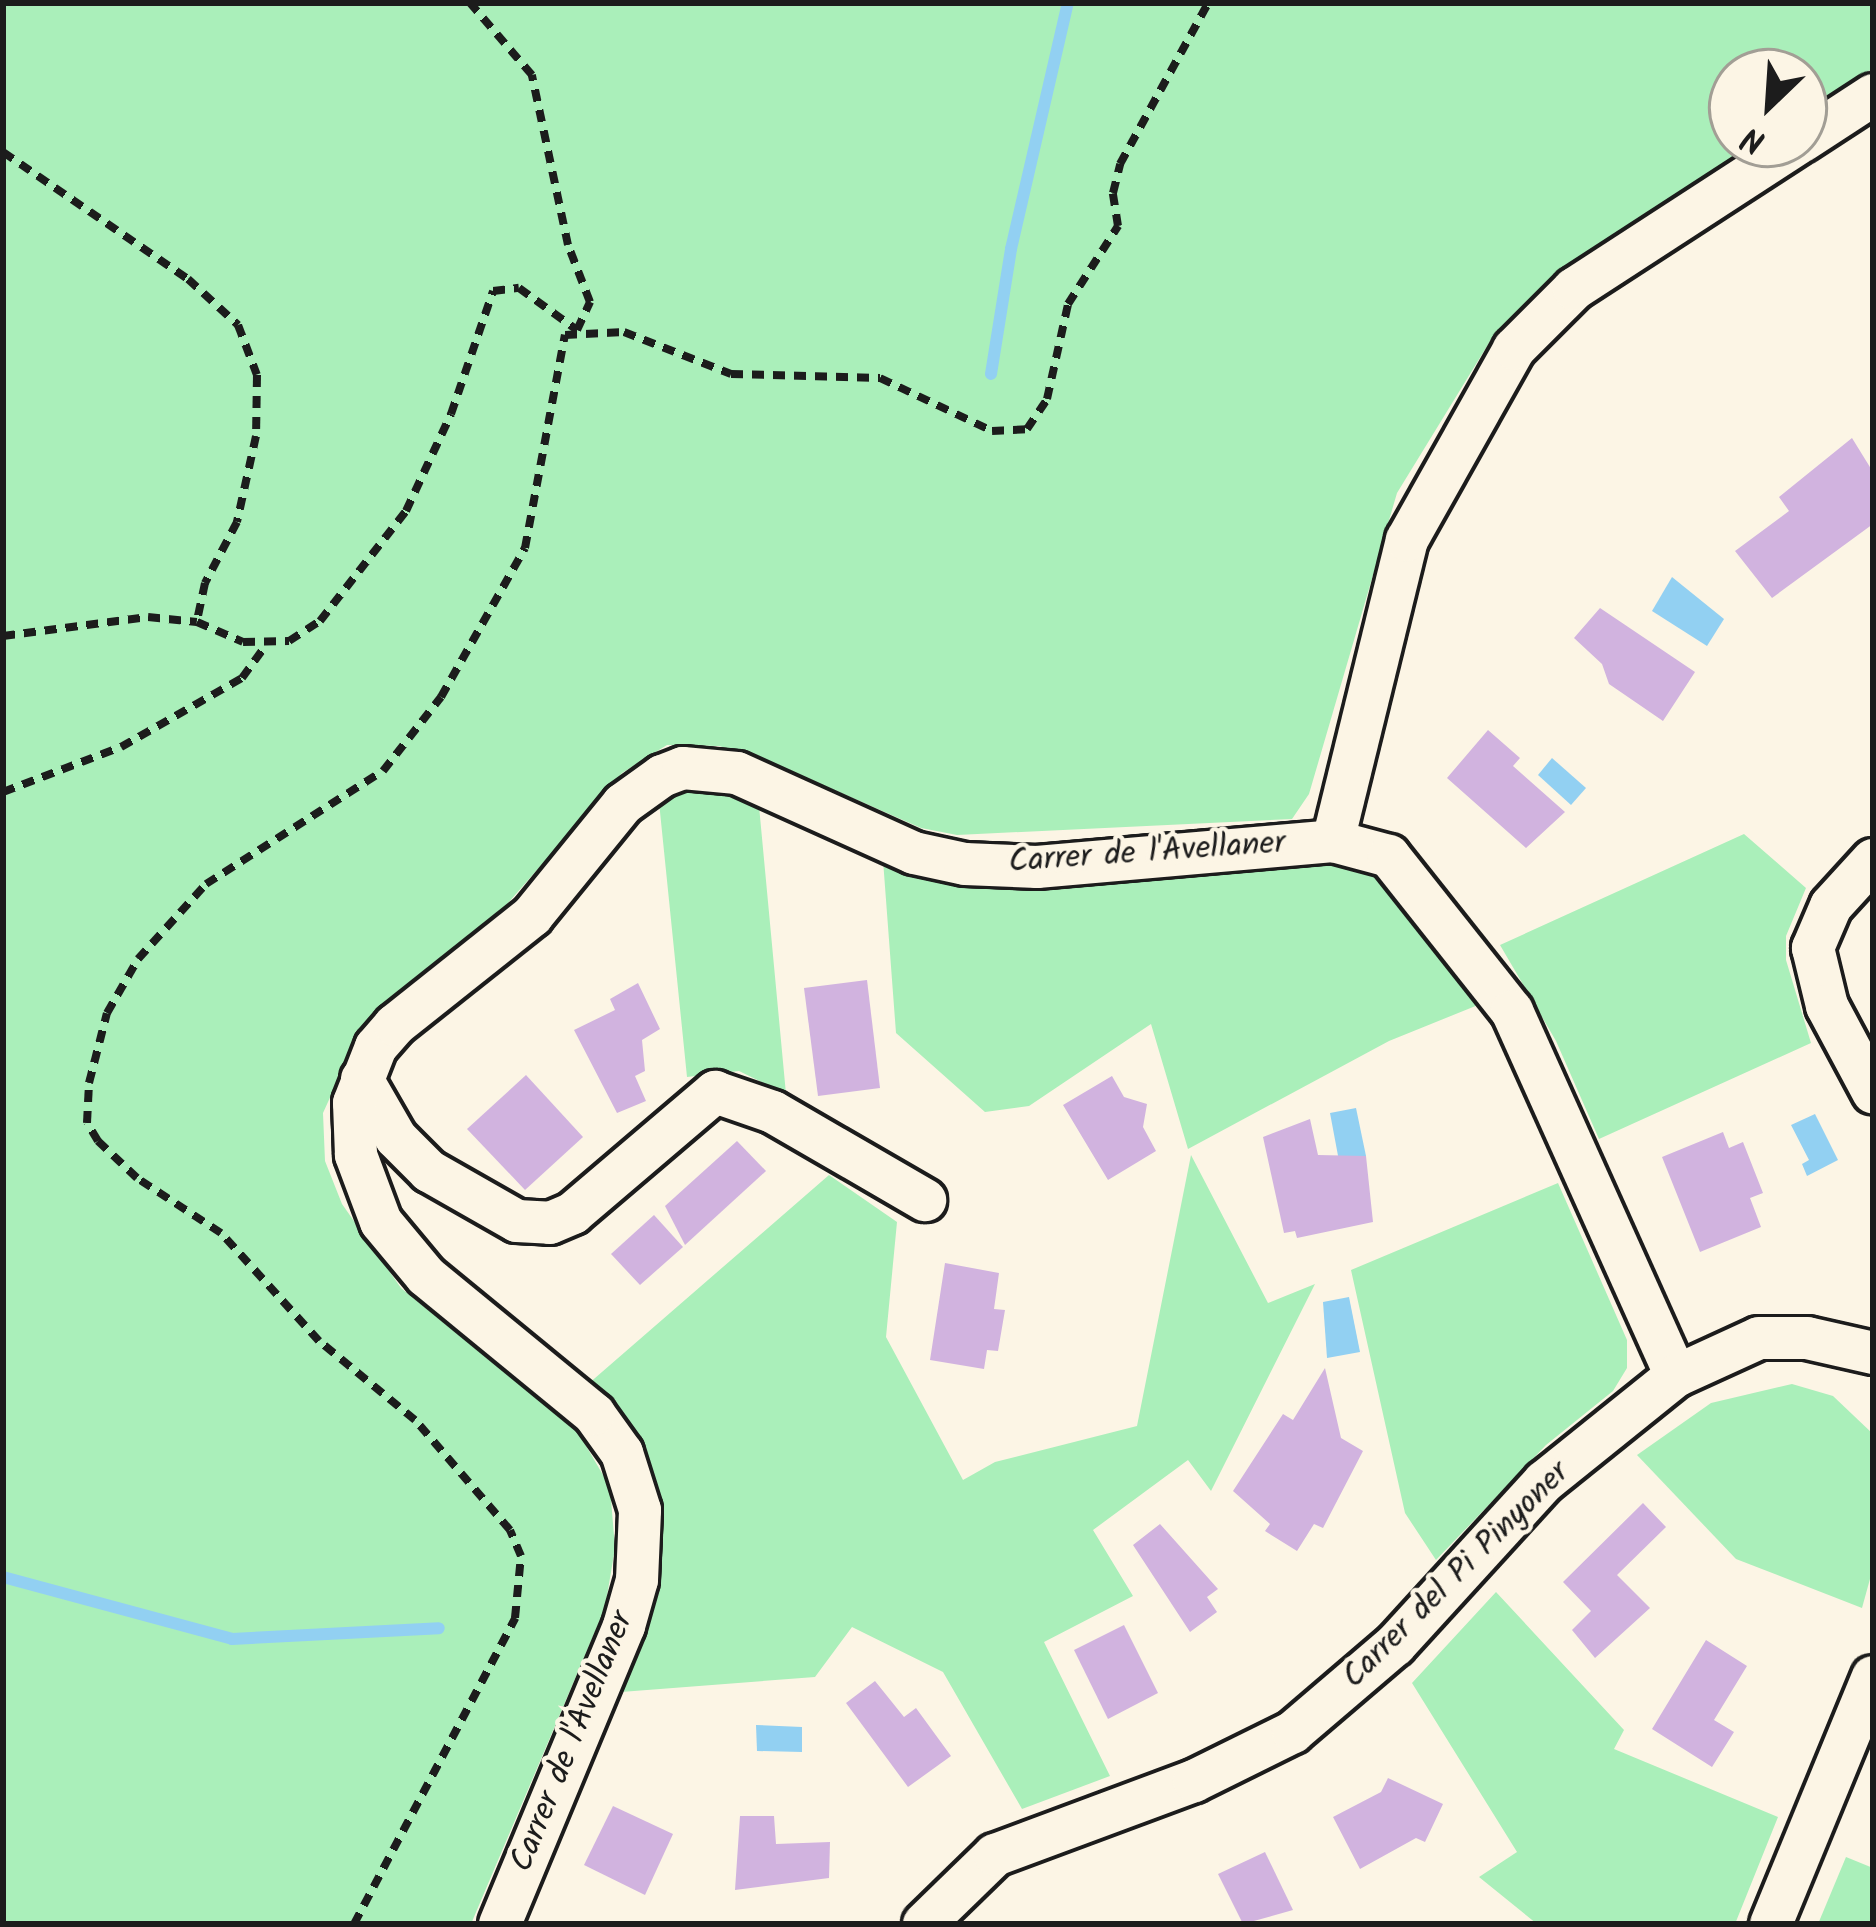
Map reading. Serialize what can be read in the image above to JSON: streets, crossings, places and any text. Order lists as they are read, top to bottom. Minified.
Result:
{"streets":{"street":["Carrer de l'Avellaner","Carrer del Pi Pinyoner"]},"crossings":[["Carrer de l'Avellaner","Carrer del Pi Pinyoner"]],"north":"bottom left"}
